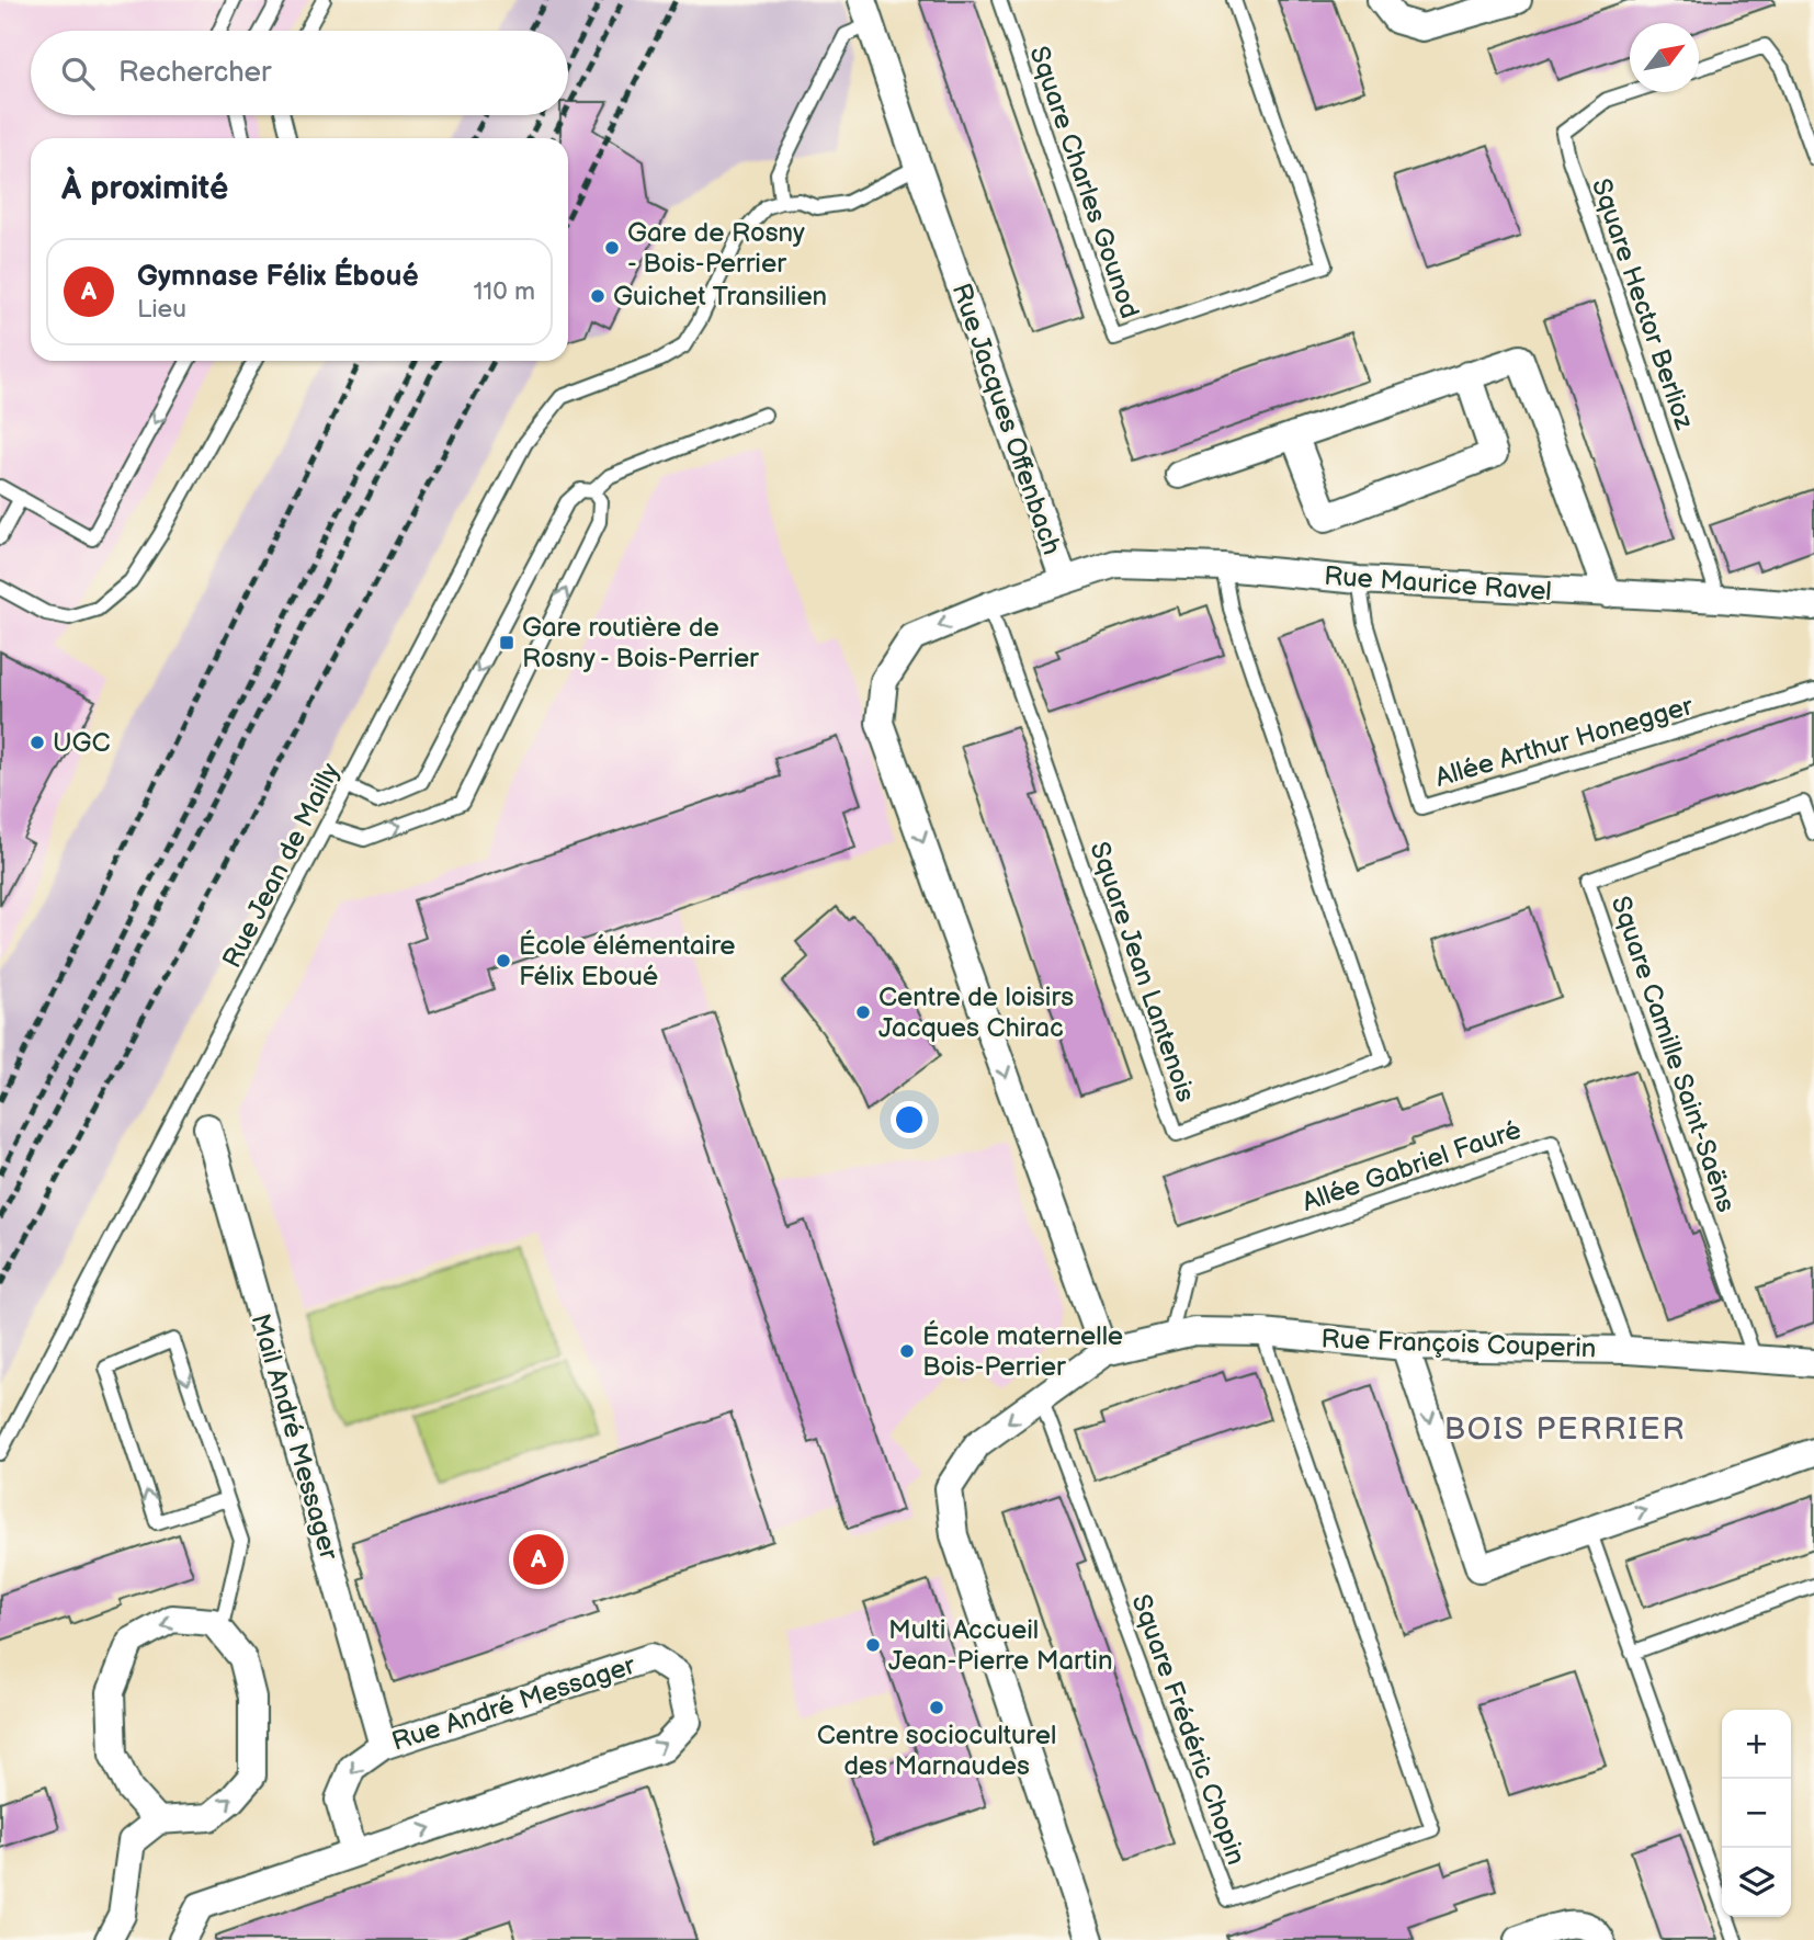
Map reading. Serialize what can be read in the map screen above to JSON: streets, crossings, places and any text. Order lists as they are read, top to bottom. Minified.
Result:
{"streets":{"street":["Rue Jacques Offenbach","Rue Maurice Ravel","Rue François Couperin","Mail André Messager","Rue André Messager"],"lane":["Square Charles Gounod","Square Hector Berlioz","Allée Arthur Honegger","Rue Jean de Mailly","Square Jean Lantenois","Square Camille Saint-Saëns","Allée Gabriel Fauré","Square Frédéric Chopin"]},"crossings":[["Square Hector Berlioz","Rue Maurice Ravel"],["Rue Jacques Offenbach","Rue Maurice Ravel"],["Rue Jacques Offenbach","Square Jean Lantenois"],["Rue Jacques Offenbach","Rue François Couperin"],["Rue Maurice Ravel","Allée Arthur Honegger"],["Rue Maurice Ravel","Square Jean Lantenois"],["Square Camille Saint-Saëns","Rue François Couperin"],["Allée Gabriel Fauré","Rue François Couperin"],["Rue François Couperin","Square Frédéric Chopin"],["Mail André Messager","Rue André Messager"]],"one_way":["Rue Jacques Offenbach"],"districts":["BOIS PERRIER"],"places":{"other":["Gare de Rosny - Bois-Perrier","Guichet Transilien","UGC","École élémentaire Félix Eboué","Centre de loisirs Jacques Chirac","École maternelle Bois-Perrier","Multi Accueil Jean-Pierre Martin","Centre socioculturel des Marnaudes"],"transit":["Gare routière de Rosny - Bois-Perrier"]},"north":"top right","page":{"search":"Rechercher","heading":"À proximité","list":[{"mark":"A","name":"Gymnase Félix Éboué","note":"Lieu","value":"110 m"}],"pins":"A","map_buttons":["+","−"]}}
